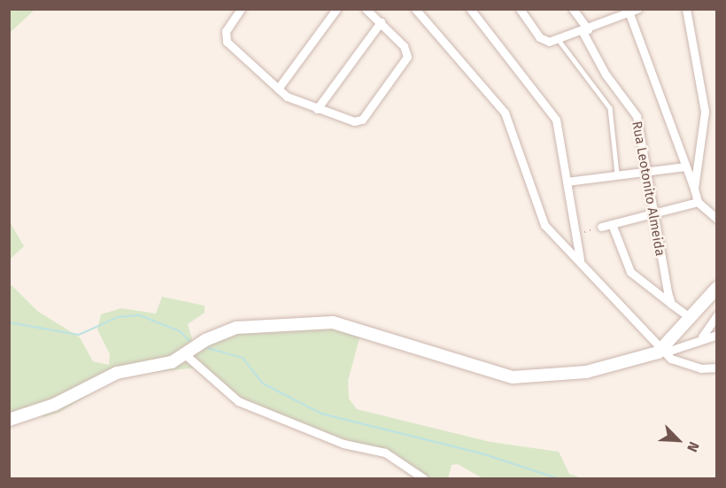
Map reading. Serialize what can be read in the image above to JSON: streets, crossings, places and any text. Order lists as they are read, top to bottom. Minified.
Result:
{"streets":{"street":["Rua Leotonito Almeida"]},"north":"bottom right"}
